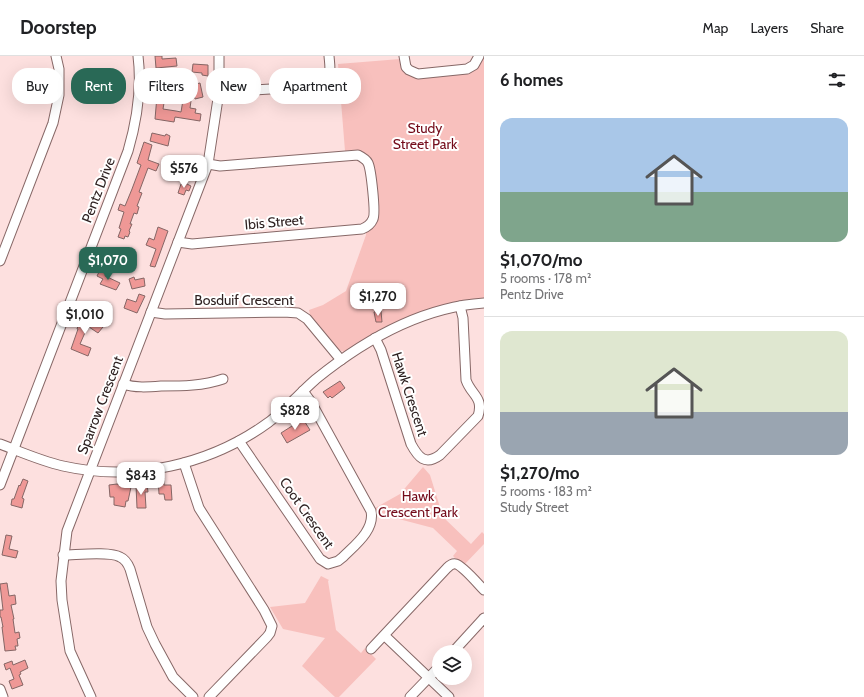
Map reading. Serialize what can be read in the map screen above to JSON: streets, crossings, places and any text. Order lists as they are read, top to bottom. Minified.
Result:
{"streets":{"street":["Pentz Drive","Ibis Street","Bosduif Crescent","Hawk Crescent","Sparrow Crescent","Coot Crescent"]},"crossings":[["Ibis Street","Sparrow Crescent"],["Bosduif Crescent","Sparrow Crescent"]],"parks":["Study Street Park","Hawk Crescent Park"],"page":{"header":"Doorstep","nav":["Map","Layers","Share"],"heading":"6 homes","chip":["Buy","Rent","Filters","New","Apartment"],"list":[{"name":"$1,070/mo","note":"5 rooms · 178 m² · Pentz Drive"},{"name":"$1,270/mo","note":"5 rooms · 183 m² · Study Street"}],"price":["$576","$1,070","$1,270","$1,010","$828","$843"]}}
